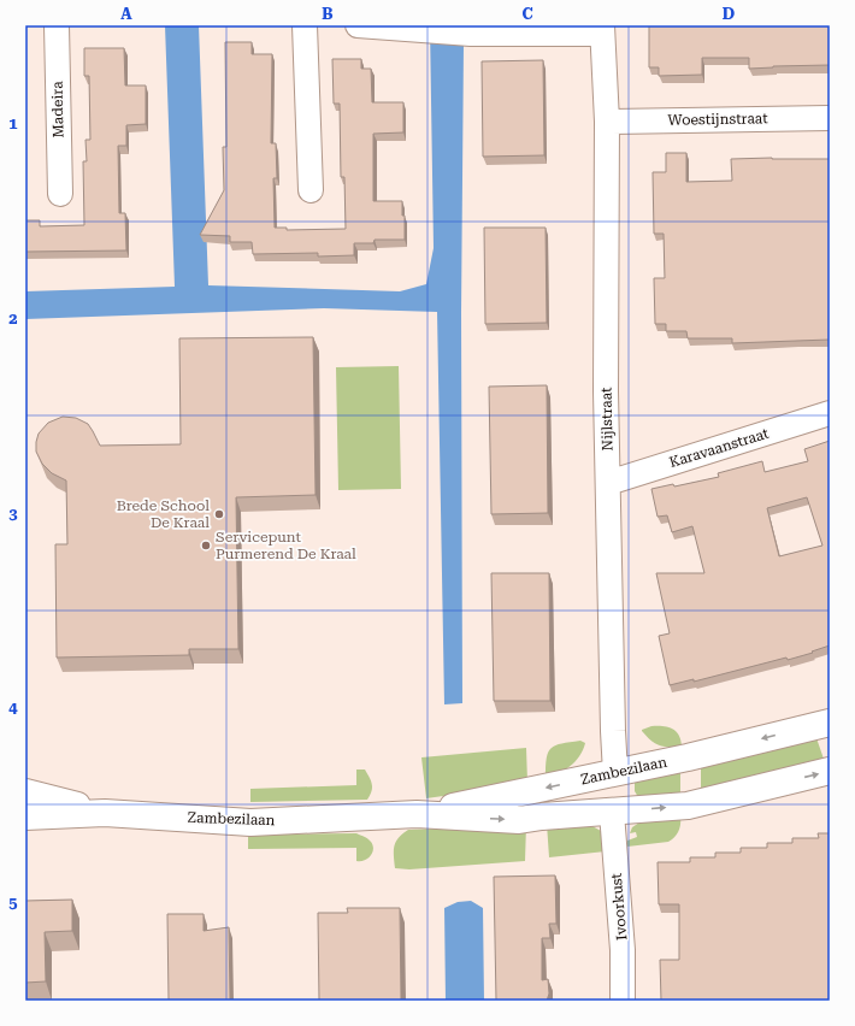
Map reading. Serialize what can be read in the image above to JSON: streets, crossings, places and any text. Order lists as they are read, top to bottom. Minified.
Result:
{"streets":{"street":["Madeira","Woestijnstraat","Nijlstraat","Karavaanstraat","Zambezilaan","Ivoorkust"]},"crossings":[["Woestijnstraat","Nijlstraat"],["Nijlstraat","Karavaanstraat"],["Nijlstraat","Zambezilaan"],["Nijlstraat","Ivoorkust"],["Zambezilaan","Ivoorkust"]],"places":["Brede School De Kraal","Servicepunt Purmerend De Kraal"],"grid":{"columns":["A","B","C","D"],"rows":["1","2","3","4","5"]}}
